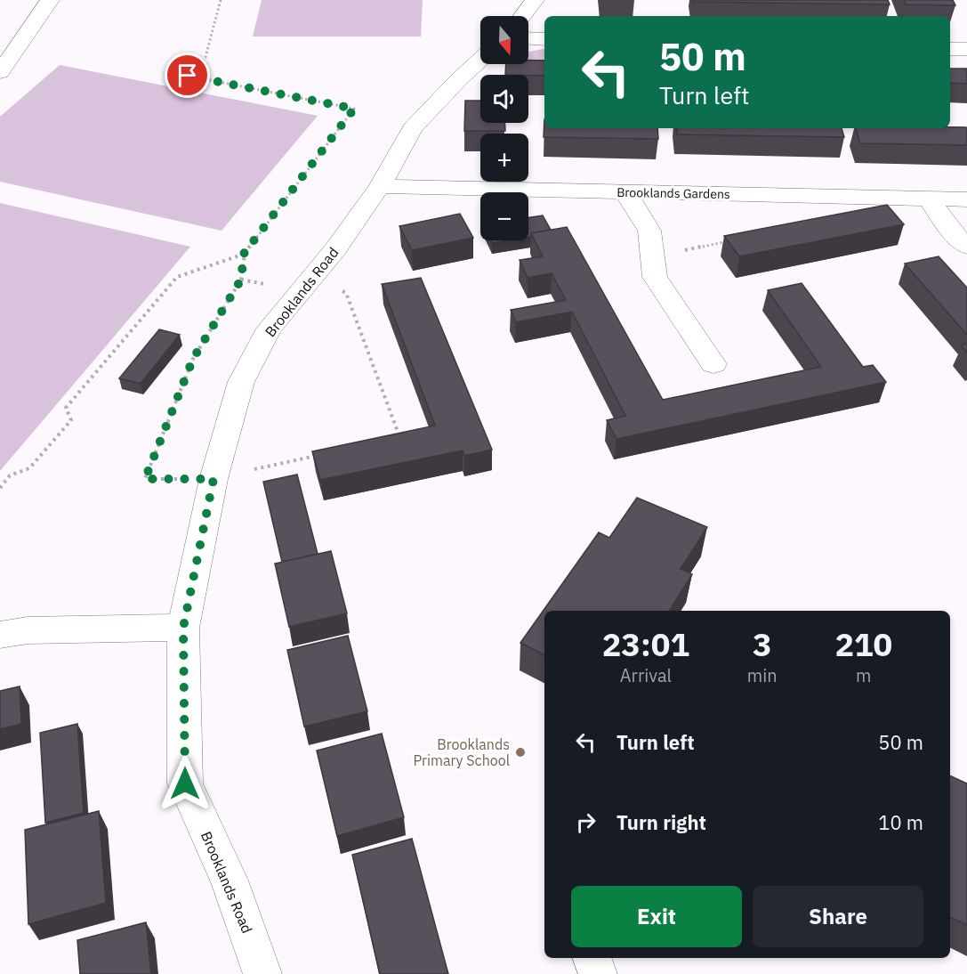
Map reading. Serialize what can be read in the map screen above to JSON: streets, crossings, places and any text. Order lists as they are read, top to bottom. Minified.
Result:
{"streets":{"street":["Brooklands Gardens","Brooklands Road"]},"crossings":[["Brooklands Gardens","Brooklands Road"]],"places":["Brooklands Primary School"],"north":"bottom","page":{"map_buttons":["+","−"],"turn":["50 m","Turn left"],"eta":["23:01","Arrival","3","min","210","m"],"list":[{"name":"Turn left","value":"50 m"},{"name":"Turn right","value":"10 m"}],"buttons":["Exit","Share"]}}
